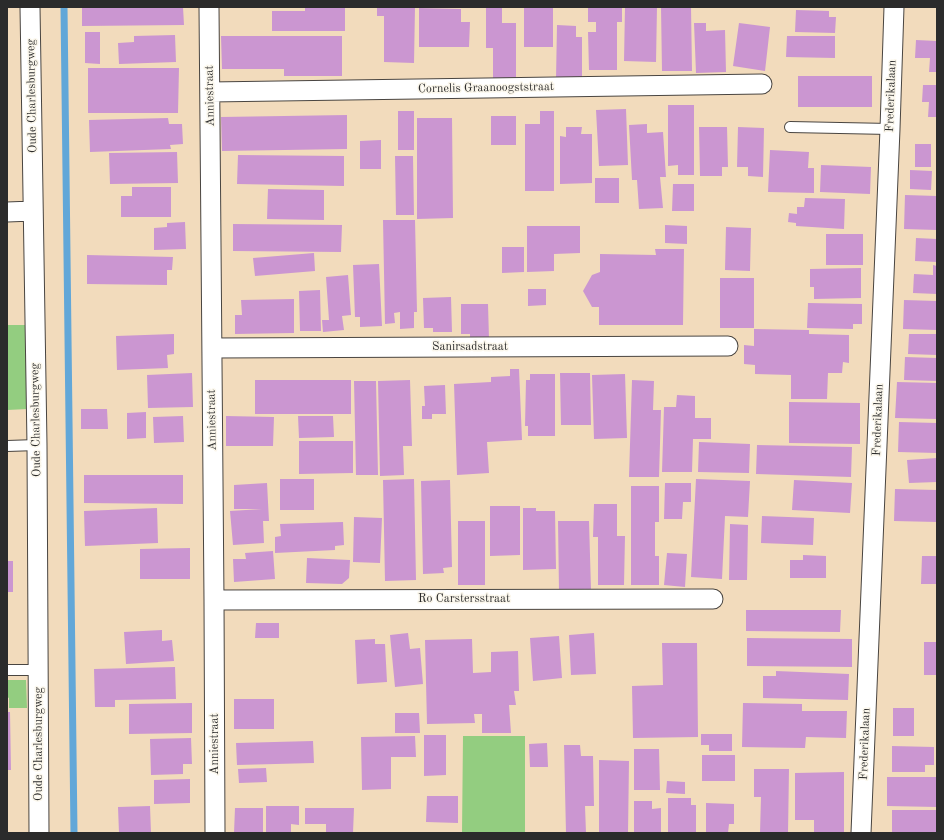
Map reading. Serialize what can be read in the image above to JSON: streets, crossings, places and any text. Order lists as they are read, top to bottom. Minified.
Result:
{"streets":{"street":["Cornelis Graanoogststraat","Oude Charlesburgweg","Anniestraat","Frederikalaan","Sanirsadstraat","Ro Carstersstraat"]},"crossings":[["Cornelis Graanoogststraat","Anniestraat"],["Anniestraat","Sanirsadstraat"],["Anniestraat","Ro Carstersstraat"]]}
